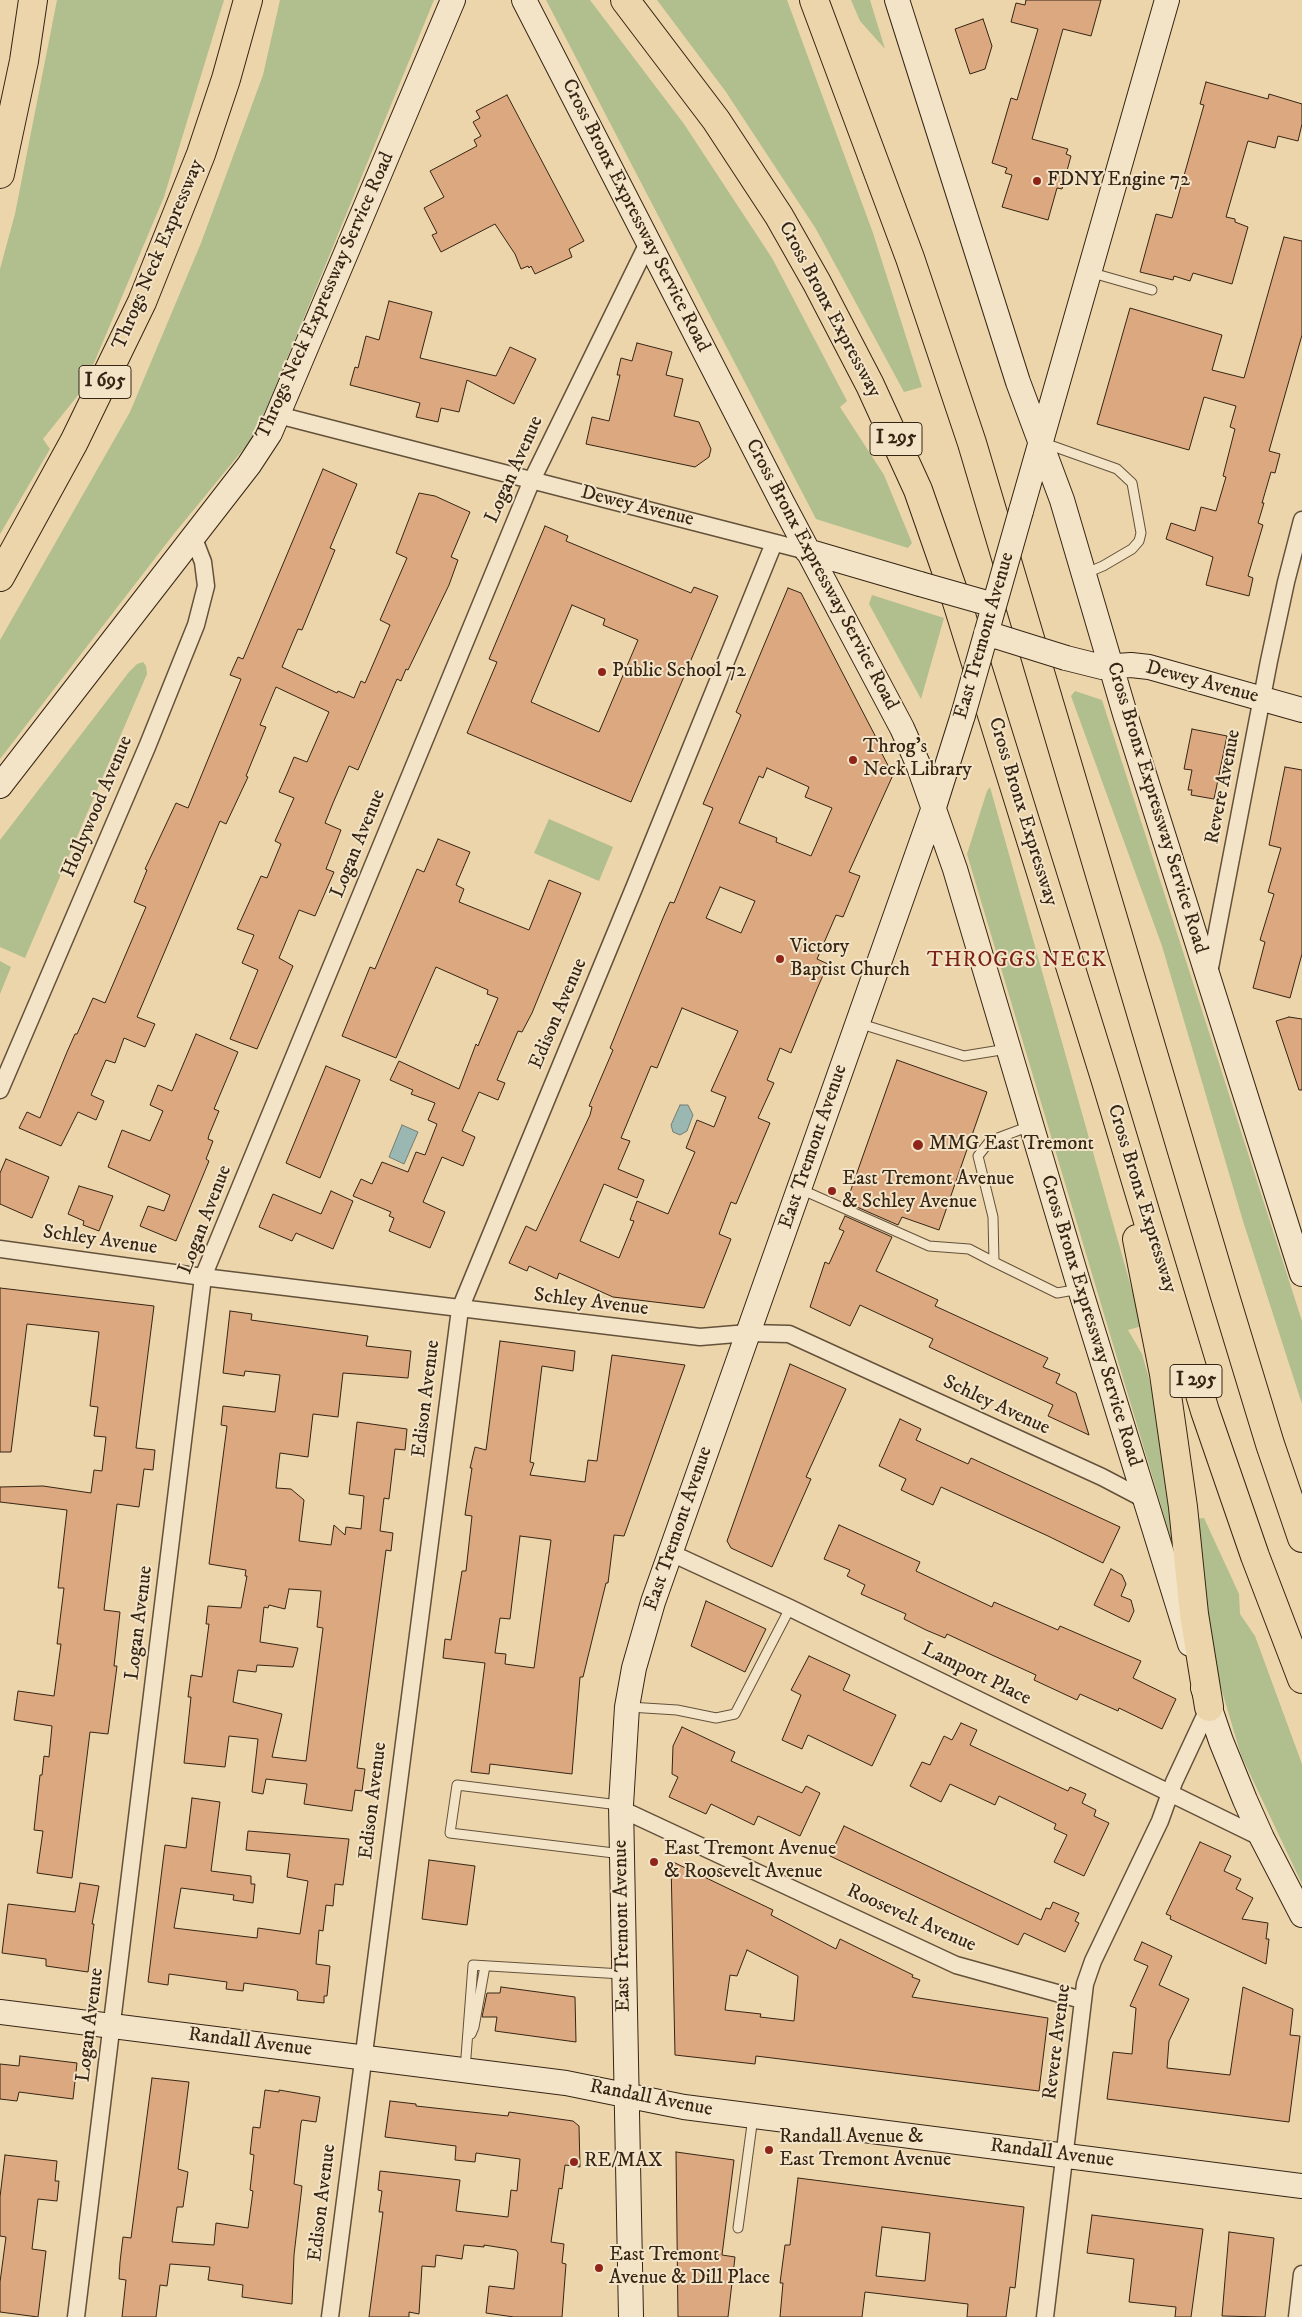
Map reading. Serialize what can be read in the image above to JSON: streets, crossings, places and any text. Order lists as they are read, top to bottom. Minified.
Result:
{"streets":{"highway":["Throgs Neck Expressway","Cross Bronx Expressway","I 695","I 295"],"main road":["Cross Bronx Expressway Service Road","Throgs Neck Expressway Service Road","Dewey Avenue","East Tremont Avenue","Randall Avenue"],"street":["Logan Avenue","Revere Avenue","Hollywood Avenue","Edison Avenue","Schley Avenue","Lamport Place","Roosevelt Avenue"]},"crossings":[["Cross Bronx Expressway Service Road","Logan Avenue"],["Cross Bronx Expressway Service Road","Dewey Avenue"],["Cross Bronx Expressway Service Road","East Tremont Avenue"],["Cross Bronx Expressway Service Road","Revere Avenue"],["Cross Bronx Expressway Service Road","Schley Avenue"],["Cross Bronx Expressway Service Road","Lamport Place"],["Throgs Neck Expressway Service Road","Dewey Avenue"],["Throgs Neck Expressway Service Road","Hollywood Avenue"],["Logan Avenue","Dewey Avenue"],["Logan Avenue","Schley Avenue"],["Logan Avenue","Randall Avenue"],["Dewey Avenue","East Tremont Avenue"],["Dewey Avenue","Revere Avenue"],["Dewey Avenue","Edison Avenue"],["East Tremont Avenue","Schley Avenue"],["East Tremont Avenue","Lamport Place"],["East Tremont Avenue","Roosevelt Avenue"],["East Tremont Avenue","Randall Avenue"],["Revere Avenue","Lamport Place"],["Revere Avenue","Roosevelt Avenue"],["Revere Avenue","Randall Avenue"],["Edison Avenue","Schley Avenue"],["Edison Avenue","Randall Avenue"]],"districts":["THROGGS NECK"],"places":["FDNY Engine 72","Public School 72","Throg's Neck Library","Victory Baptist Church","MMG East Tremont","East Tremont Avenue & Schley Avenue","East Tremont Avenue & Roosevelt Avenue","Randall Avenue & East Tremont Avenue","RE/MAX","East Tremont Avenue & Dill Place"]}
